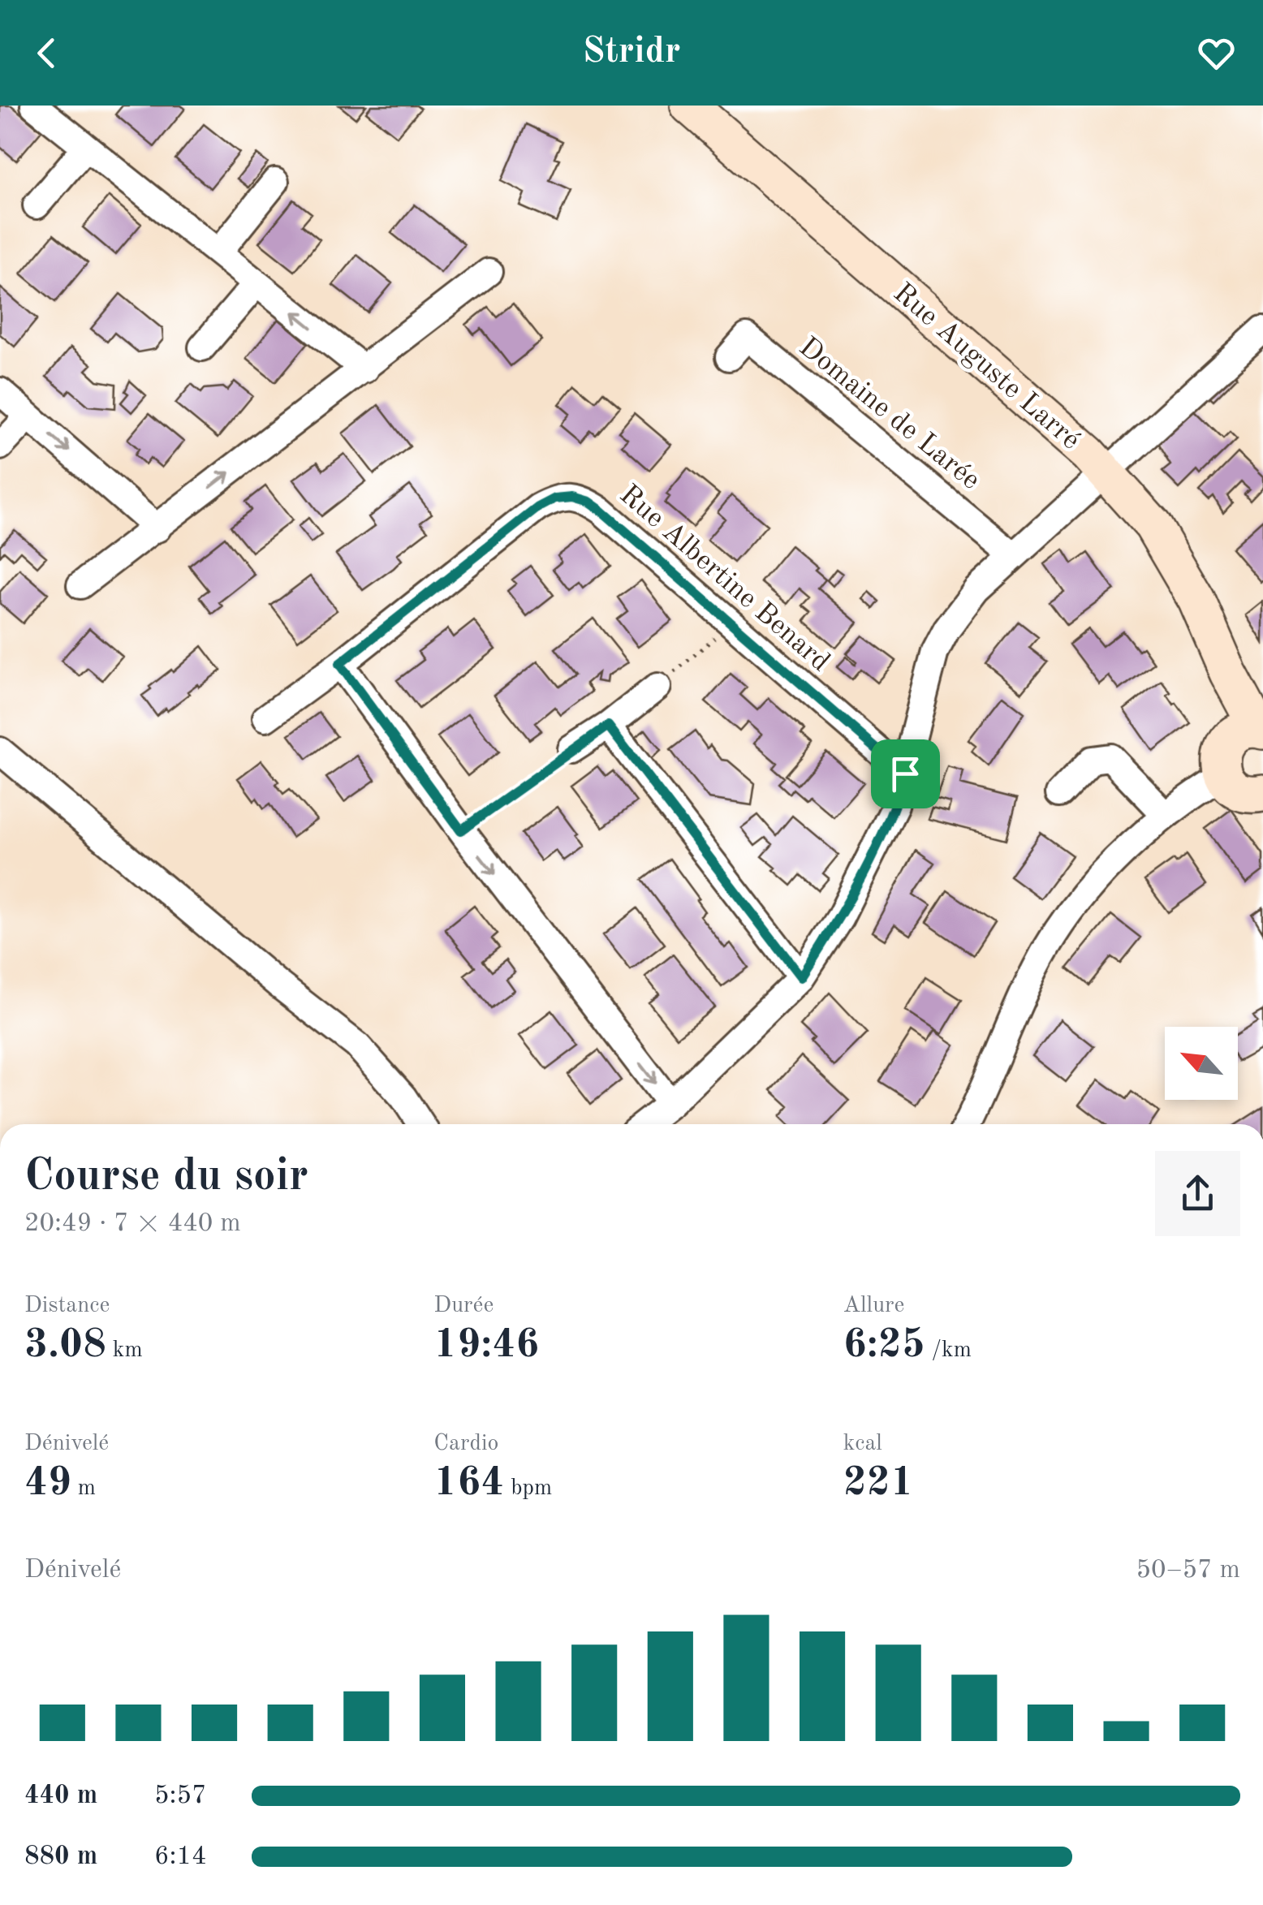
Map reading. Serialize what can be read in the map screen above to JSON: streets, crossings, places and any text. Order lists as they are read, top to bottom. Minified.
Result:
{"streets":{"street":["Rue Auguste Larré","Domaine de Larée","Rue Albertine Benard"]},"north":"top left","page":{"header":"Stridr","heading":["Course du soir","20:49 · 7 × 440 m"],"stats":[["Distance","3.08 km"],["Durée","19:46"],["Allure","6:25 /km"],["Dénivelé","49 m"],["Cardio","164 bpm"],["kcal","221"]],"chart":["Dénivelé","50–57 m"],"list":[{"name":"440 m","note":"5:57"},{"name":"880 m","note":"6:14"}]}}
